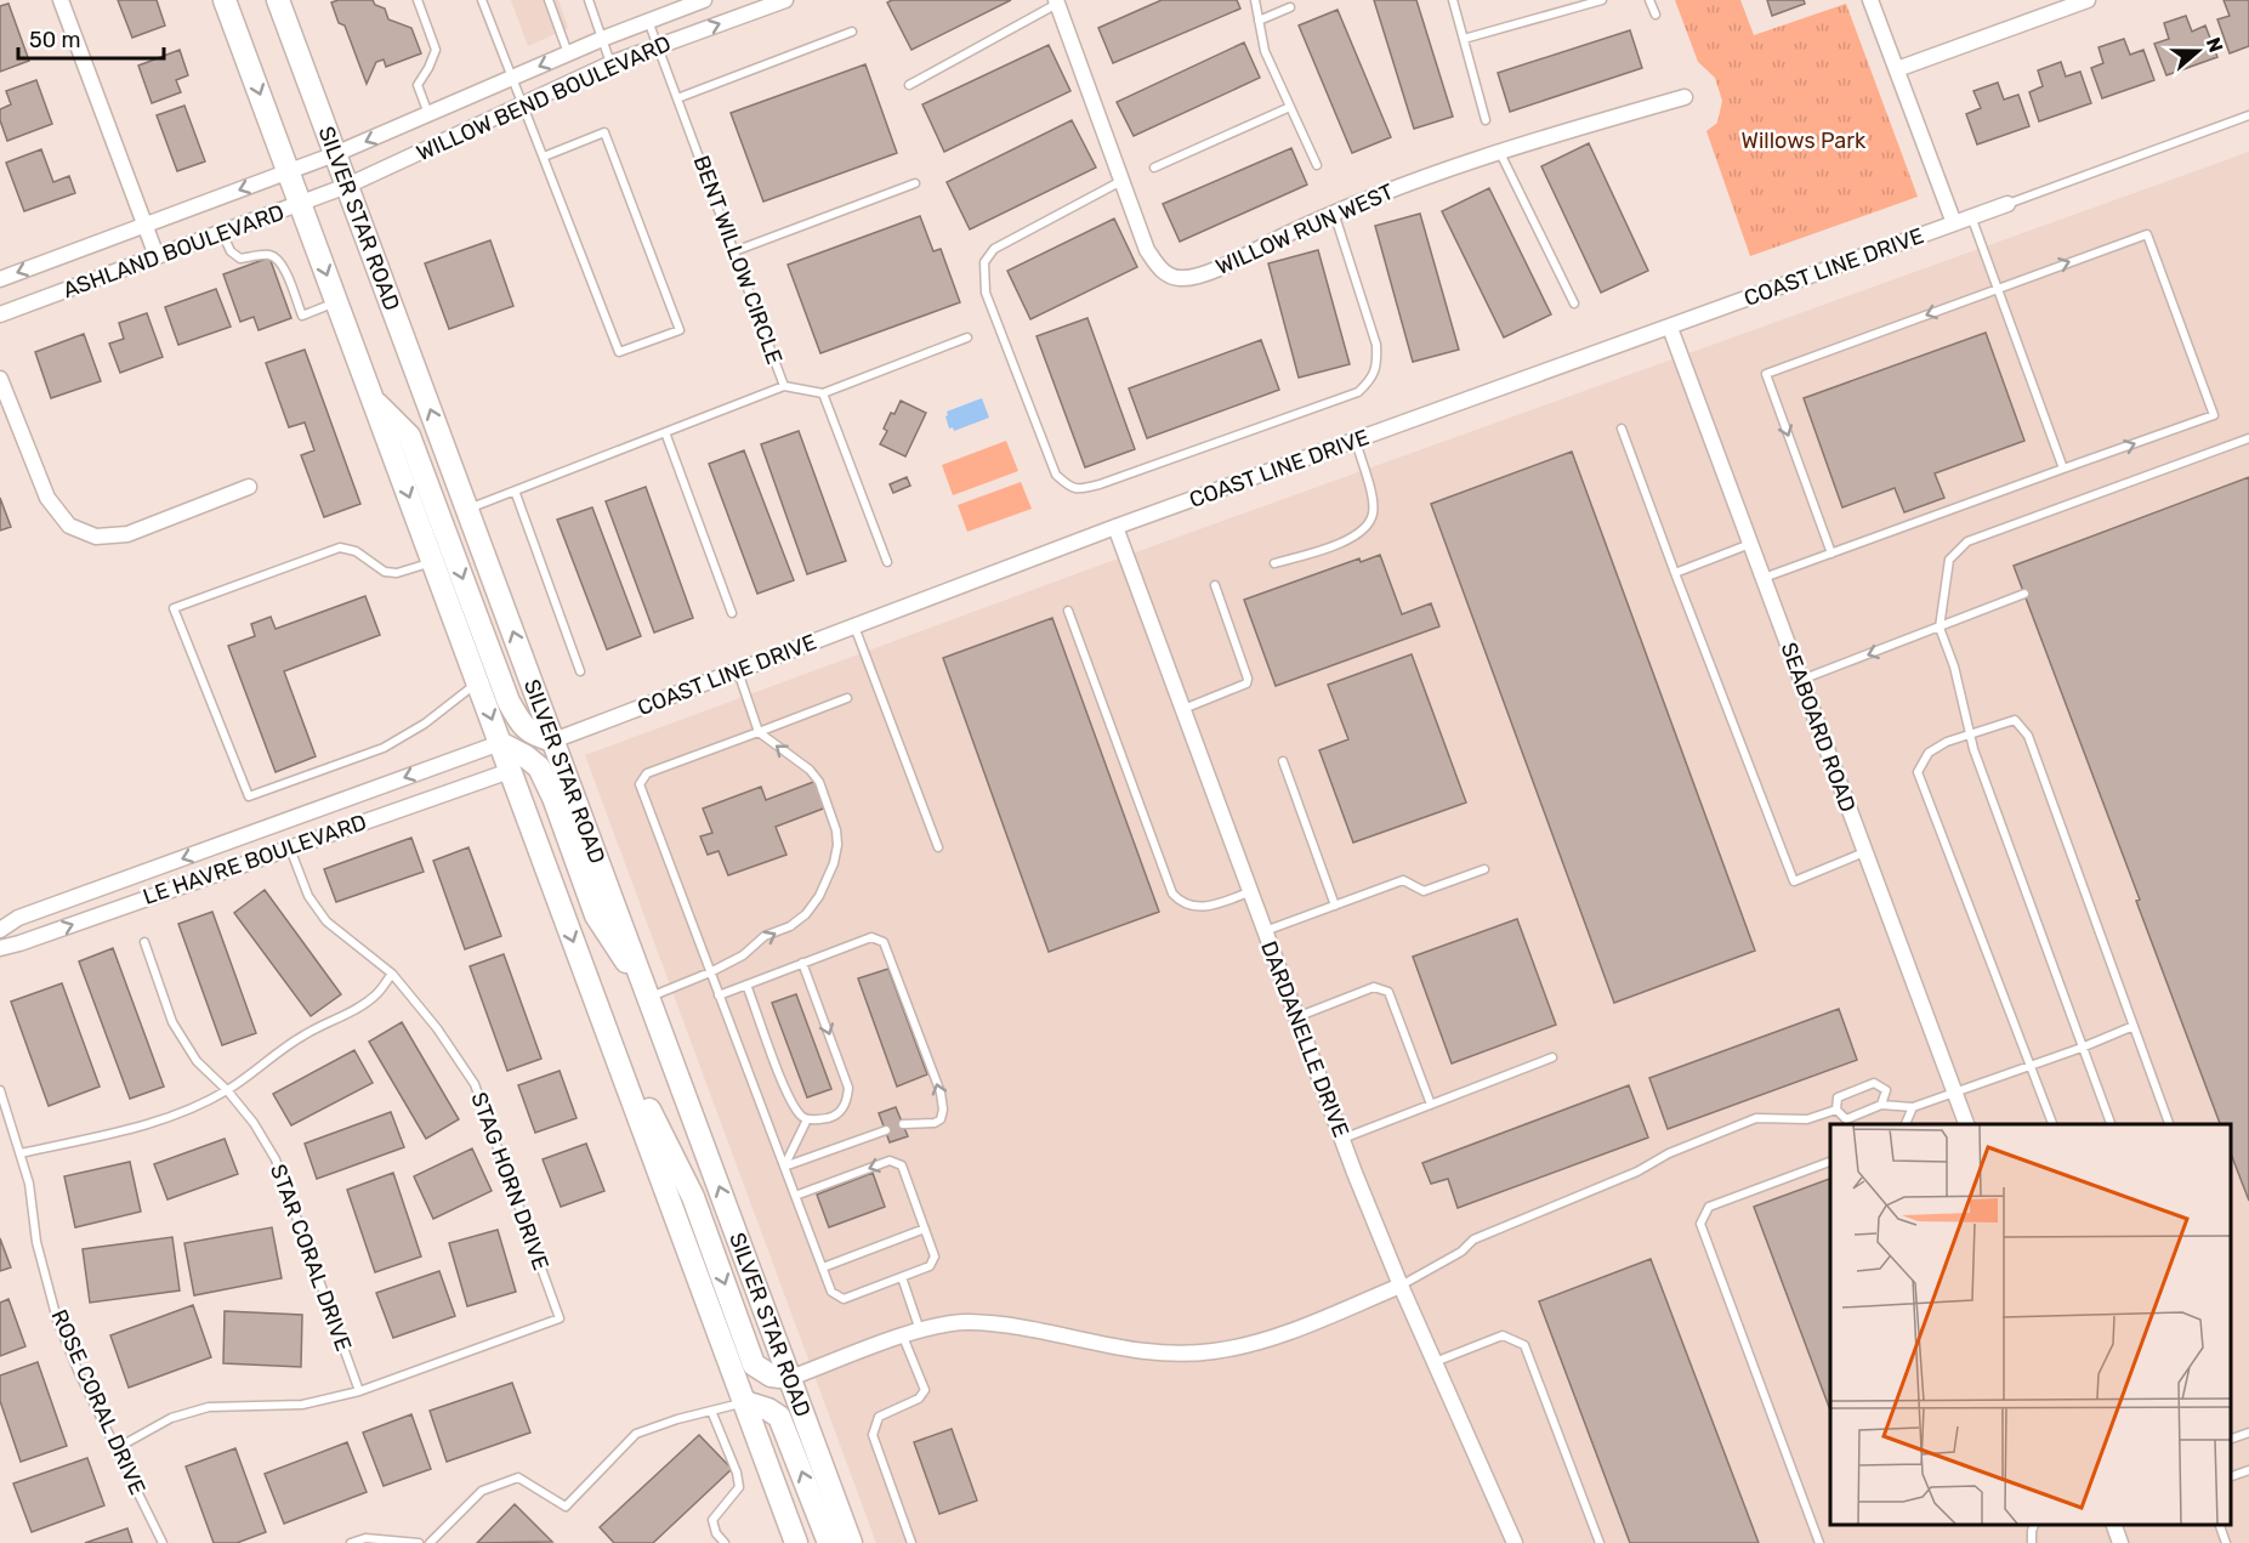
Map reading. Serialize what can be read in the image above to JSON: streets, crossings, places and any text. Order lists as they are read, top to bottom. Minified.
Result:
{"streets":{"main road":["SILVER STAR ROAD"],"street":["WILLOW BEND BOULEVARD","WILLOW RUN WEST","ASHLAND BOULEVARD","COAST LINE DRIVE","SEABOARD ROAD","LE HAVRE BOULEVARD","DARDANELLE DRIVE"],"lane":["BENT WILLOW CIRCLE","STAG HORN DRIVE","STAR CORAL DRIVE","ROSE CORAL DRIVE"]},"crossings":[["WILLOW BEND BOULEVARD","SILVER STAR ROAD"],["WILLOW BEND BOULEVARD","ASHLAND BOULEVARD"],["WILLOW BEND BOULEVARD","BENT WILLOW CIRCLE"],["SILVER STAR ROAD","ASHLAND BOULEVARD"],["SILVER STAR ROAD","BENT WILLOW CIRCLE"],["SILVER STAR ROAD","COAST LINE DRIVE"],["COAST LINE DRIVE","SEABOARD ROAD"],["COAST LINE DRIVE","DARDANELLE DRIVE"],["LE HAVRE BOULEVARD","STAG HORN DRIVE"],["STAG HORN DRIVE","STAR CORAL DRIVE"]],"parks":["Willows Park"],"scale_bar":"50 m","north":"right"}
